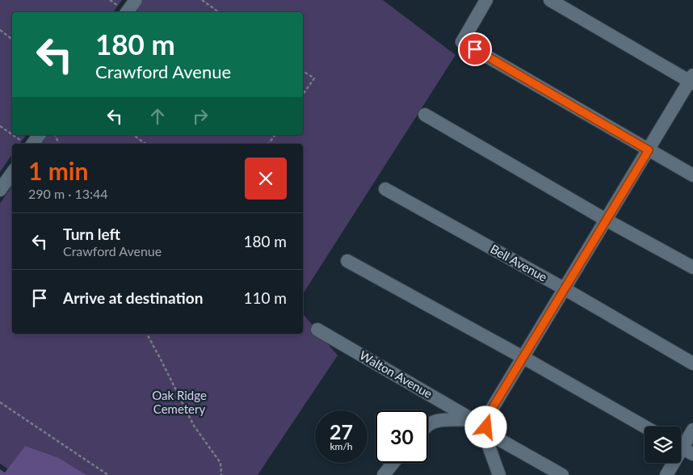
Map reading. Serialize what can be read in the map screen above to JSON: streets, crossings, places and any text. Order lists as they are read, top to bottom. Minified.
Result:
{"streets":{"street":["Bell Avenue","Walton Avenue"]},"parks":["Oak Ridge Cemetery"],"page":{"turn":["180 m","Crawford Avenue"],"heading":["1 min","290 m · 13:44"],"list":[{"name":"Turn left","note":"Crawford Avenue","value":"180 m"},{"name":"Arrive at destination","value":"110 m"}],"speed":"27 km/h","limit":"30"}}
